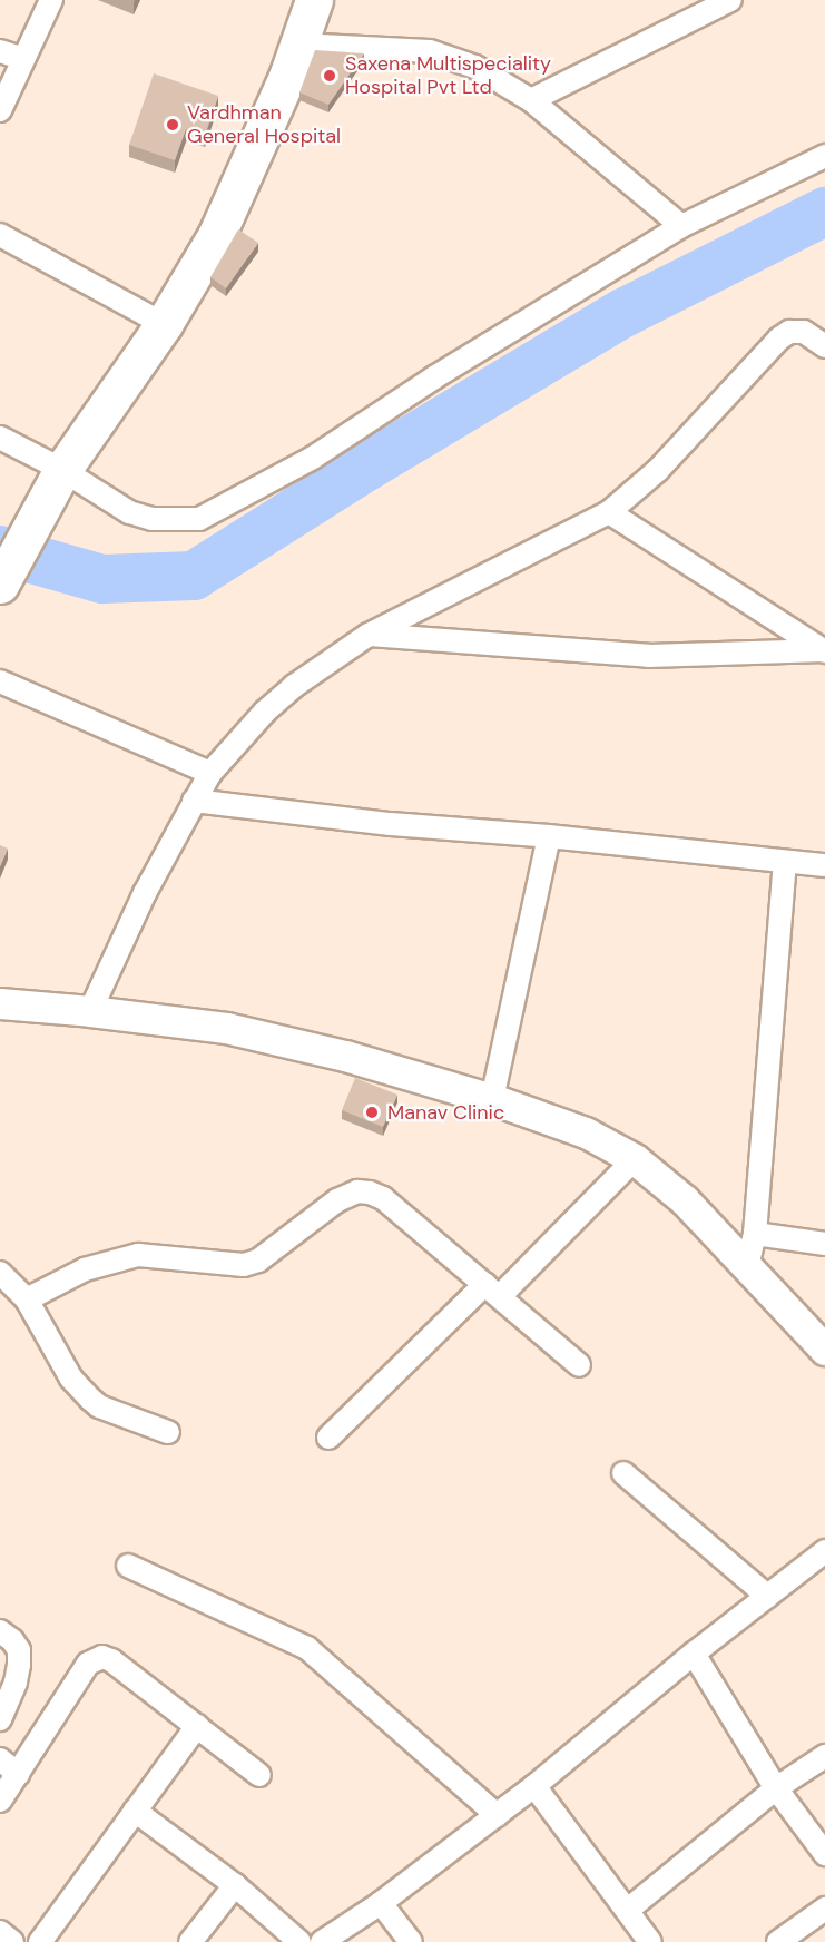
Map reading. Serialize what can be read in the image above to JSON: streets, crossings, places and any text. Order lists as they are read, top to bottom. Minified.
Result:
{"places":["Saxena Multispeciality Hospital Pvt Ltd","Vardhman General Hospital","Manav Clinic"]}
